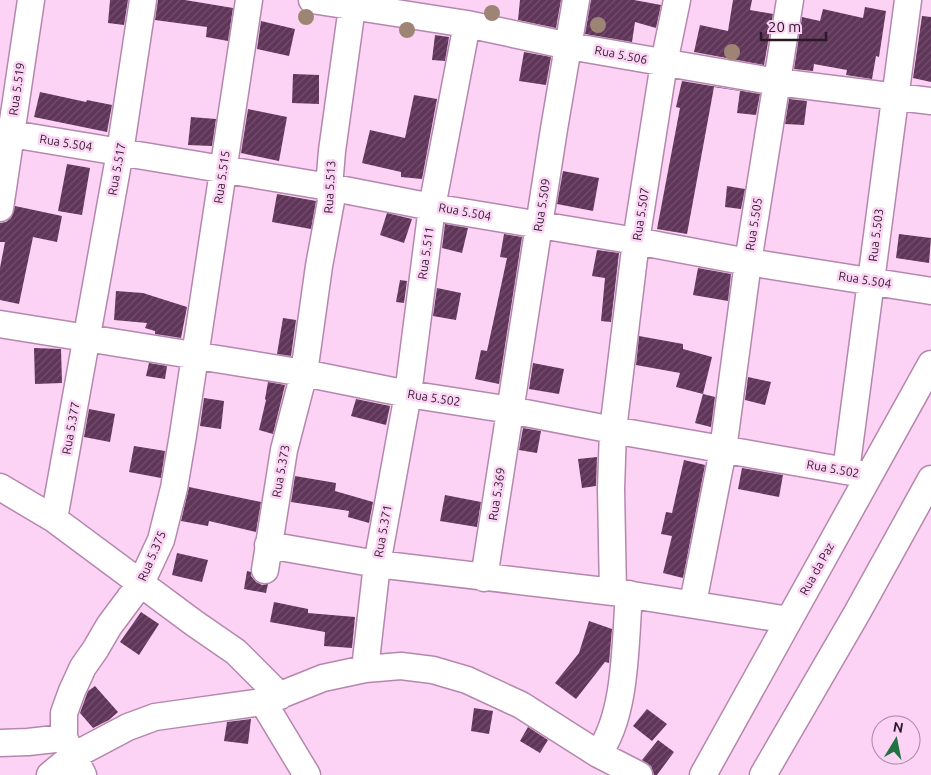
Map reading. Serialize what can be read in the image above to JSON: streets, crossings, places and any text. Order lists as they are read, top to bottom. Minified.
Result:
{"streets":{"street":["Rua 5.506","Rua 5.519","Rua 5.504","Rua 5.517","Rua 5.515","Rua 5.513","Rua 5.509","Rua 5.507","Rua 5.505","Rua 5.503","Rua 5.511","Rua 5.502","Rua 5.377","Rua 5.373","Rua 5.369","Rua 5.371","Rua 5.375","Rua da Paz"]},"crossings":[["Rua 5.506","Rua 5.513"],["Rua 5.506","Rua 5.509"],["Rua 5.506","Rua 5.507"],["Rua 5.506","Rua 5.505"],["Rua 5.506","Rua 5.503"],["Rua 5.506","Rua 5.511"],["Rua 5.519","Rua 5.504"],["Rua 5.504","Rua 5.517"],["Rua 5.504","Rua 5.515"],["Rua 5.504","Rua 5.513"],["Rua 5.504","Rua 5.509"],["Rua 5.504","Rua 5.507"],["Rua 5.504","Rua 5.505"],["Rua 5.504","Rua 5.503"],["Rua 5.504","Rua 5.511"],["Rua 5.517","Rua 5.502"],["Rua 5.517","Rua 5.377"],["Rua 5.515","Rua 5.502"],["Rua 5.515","Rua 5.375"],["Rua 5.513","Rua 5.502"],["Rua 5.513","Rua 5.373"],["Rua 5.509","Rua 5.502"],["Rua 5.509","Rua 5.369"],["Rua 5.507","Rua 5.502"],["Rua 5.505","Rua 5.502"],["Rua 5.503","Rua 5.502"],["Rua 5.503","Rua da Paz"],["Rua 5.511","Rua 5.502"],["Rua 5.511","Rua 5.371"],["Rua 5.502","Rua 5.377"],["Rua 5.502","Rua 5.373"],["Rua 5.502","Rua 5.369"],["Rua 5.502","Rua 5.371"],["Rua 5.502","Rua 5.375"],["Rua 5.502","Rua da Paz"],["Rua 5.373","Rua 5.371"]],"scale_bar":"20 m","north":"top"}
